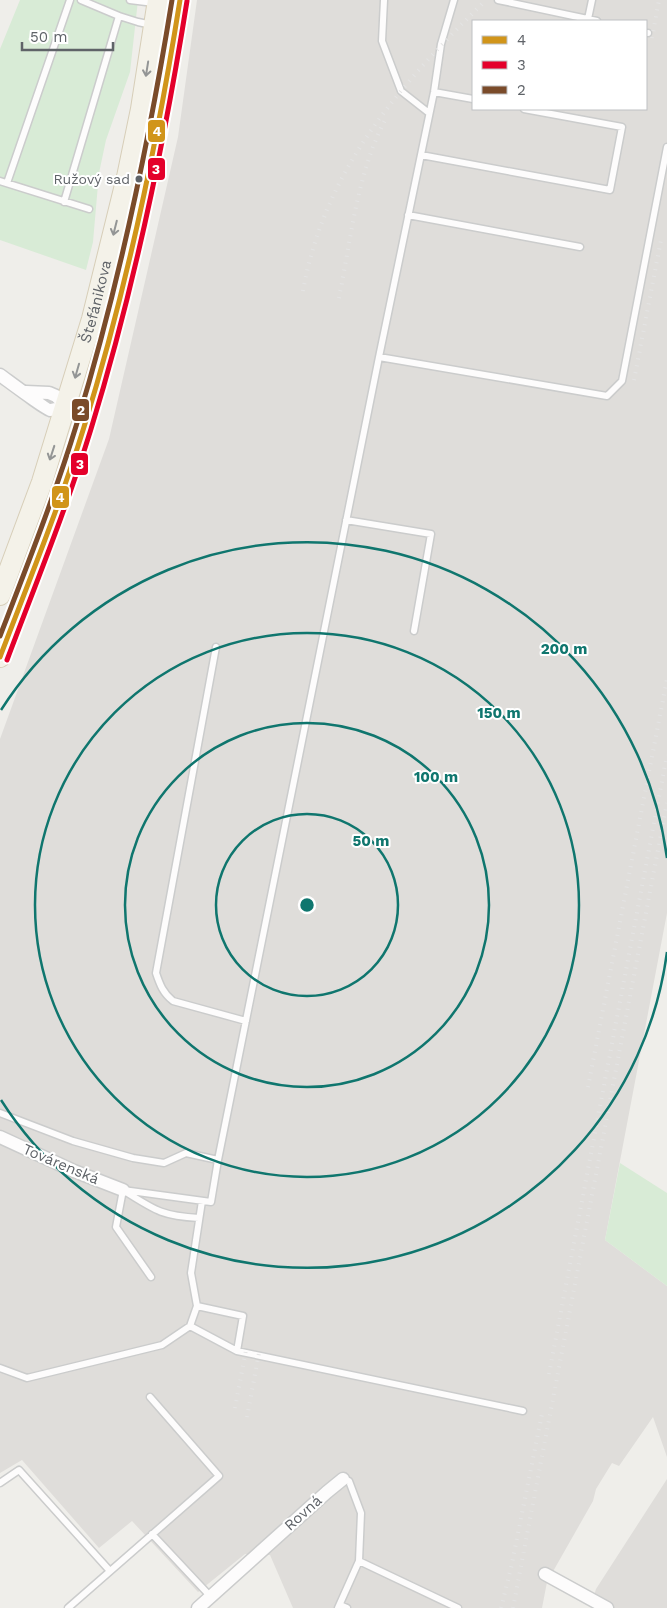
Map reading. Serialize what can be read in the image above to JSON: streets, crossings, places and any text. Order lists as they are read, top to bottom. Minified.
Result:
{"streets":{"main road":["Štefánikova"],"street":["Továrenská","Rovná"]},"places":["Ružový sad"],"lines":["transit line 4","transit line 2","transit line 3"],"legend":["4","3","2"],"scale_bar":"50 m","rings":["200 m","150 m","100 m","50 m"]}
